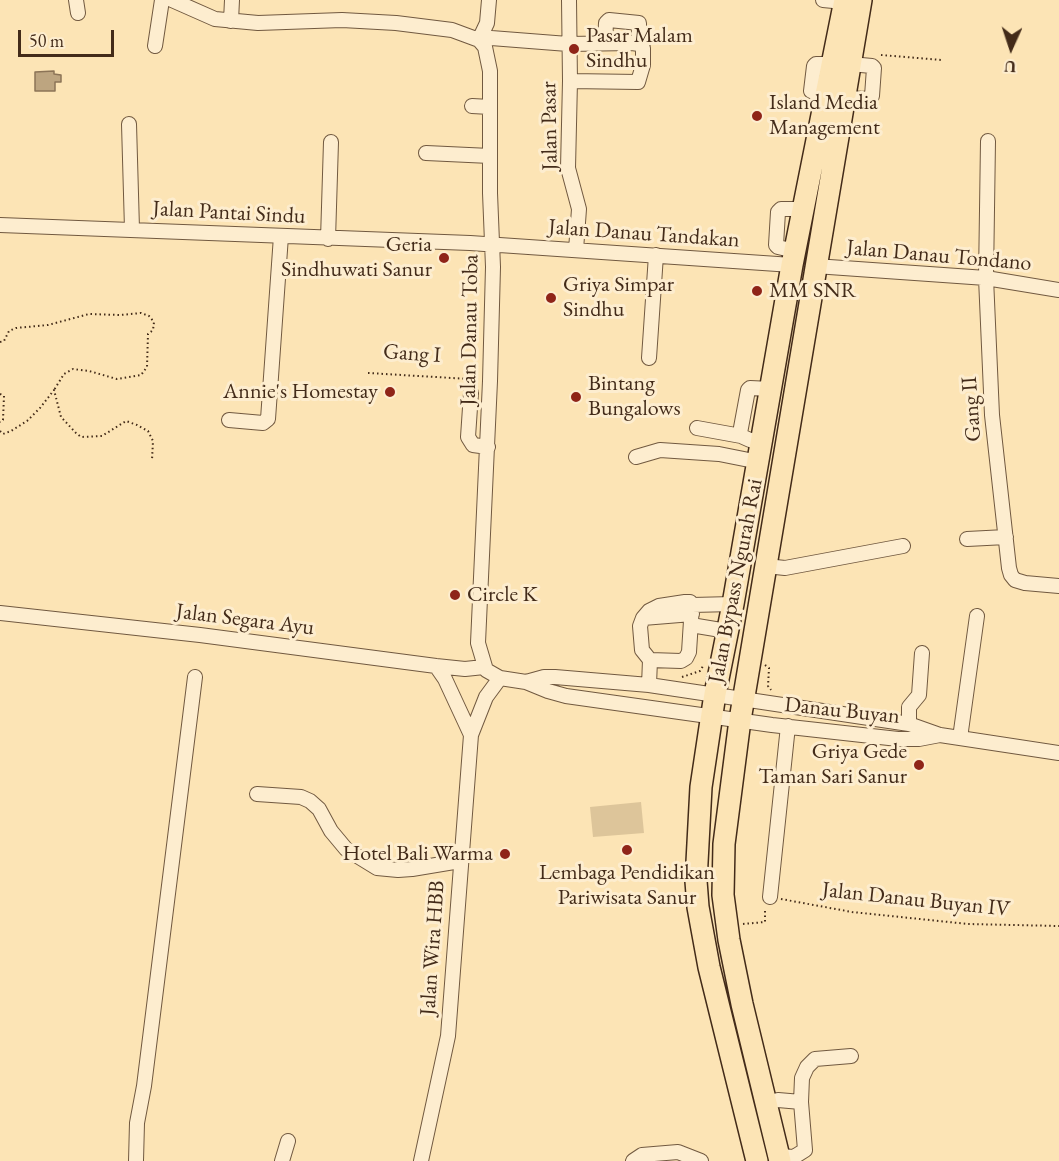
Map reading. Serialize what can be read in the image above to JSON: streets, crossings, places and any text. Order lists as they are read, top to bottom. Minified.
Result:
{"streets":{"highway":["Jalan Bypass Ngurah Rai"],"street":["Jalan Pasar","Jalan Pantai Sindu","Jalan Danau Tandakan","Jalan Danau Tondano","Jalan Danau Toba","Gang II","Jalan Segara Ayu","Danau Buyan","Jalan Wira HBB"],"path":["Gang I","Jalan Danau Buyan IV"]},"crossings":[["Jalan Pasar","Jalan Danau Tandakan"],["Jalan Pantai Sindu","Jalan Danau Tandakan"],["Jalan Pantai Sindu","Jalan Danau Toba"],["Jalan Danau Tandakan","Jalan Danau Toba"],["Jalan Danau Tandakan","Jalan Bypass Ngurah Rai"],["Jalan Danau Tondano","Gang II"],["Jalan Danau Tondano","Jalan Bypass Ngurah Rai"],["Jalan Danau Toba","Gang I"],["Jalan Danau Toba","Jalan Segara Ayu"],["Jalan Bypass Ngurah Rai","Danau Buyan"],["Jalan Segara Ayu","Jalan Wira HBB"]],"places":["Pasar Malam Sindhu","Island Media Management","Geria Sindhuwati Sanur","MM SNR","Griya Simpar Sindhu","Annie's Homestay","Bintang Bungalows","Circle K","Griya Gede Taman Sari Sanur","Lembaga Pendidikan Pariwisata Sanur","Hotel Bali Warma"],"scale_bar":"50 m","north":"bottom"}
